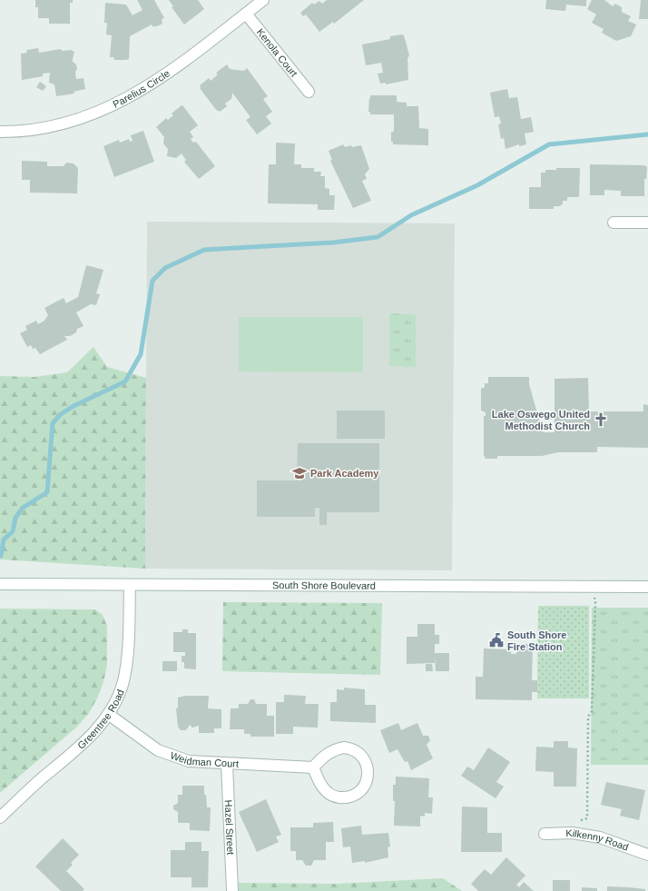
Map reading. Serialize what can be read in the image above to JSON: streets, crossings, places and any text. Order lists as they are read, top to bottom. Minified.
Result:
{"streets":{"street":["Kenola Court","Parelius Circle","South Shore Boulevard","Greentree Road","Weidman Court","Hazel Street","Kilkenny Road"]},"crossings":[["Kenola Court","Parelius Circle"],["South Shore Boulevard","Greentree Road"],["Greentree Road","Weidman Court"],["Weidman Court","Hazel Street"]],"places":{"church":["Lake Oswego United Methodist Church"],"school or university":["Park Academy"],"public building":["South Shore Fire Station"]}}
